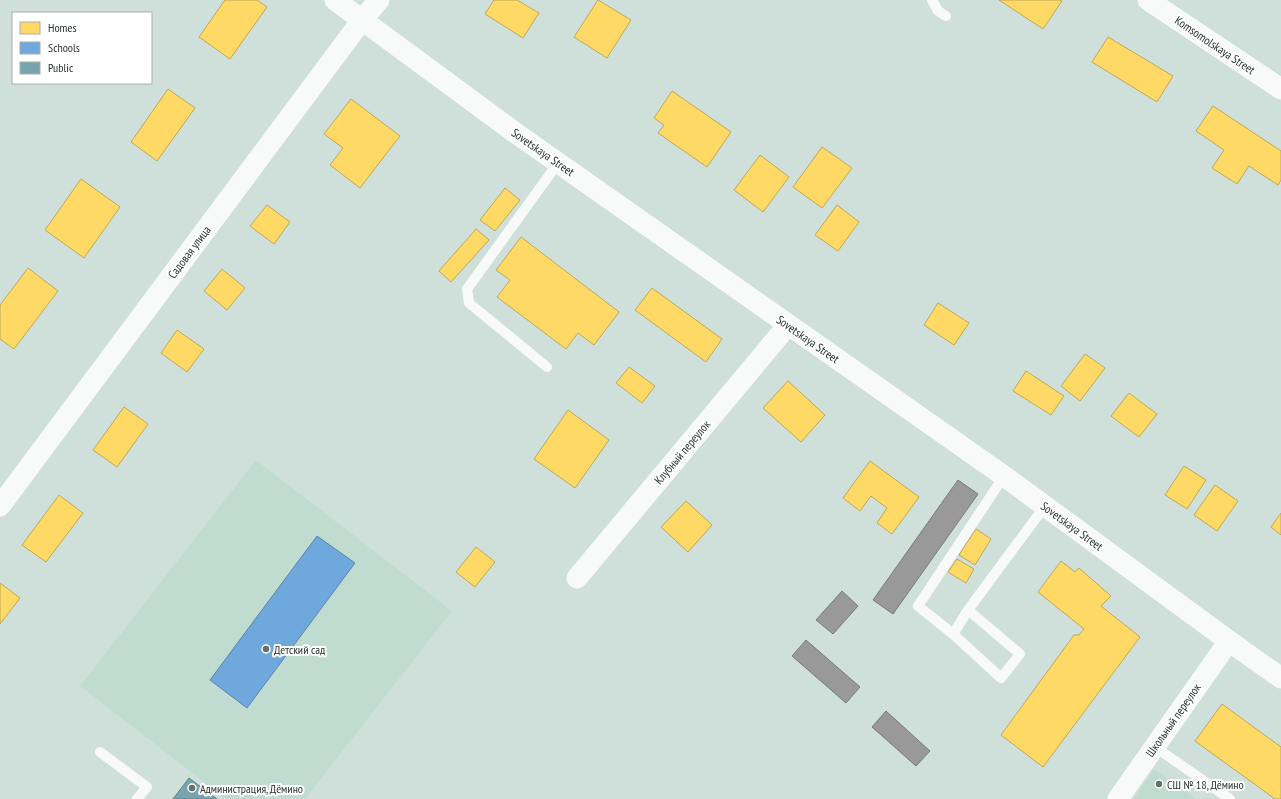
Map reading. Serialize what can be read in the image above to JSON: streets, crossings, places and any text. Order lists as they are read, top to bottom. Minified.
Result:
{"streets":{"street":["Komsomolskaya Street","Sovetskaya Street","Садовая улица","Клубный переулок","Школьный переулок"]},"crossings":[["Sovetskaya Street","Садовая улица"],["Sovetskaya Street","Клубный переулок"],["Sovetskaya Street","Школьный переулок"]],"places":["Детский сад","СШ № 18, Дёмино","Администрация, Дёмино"],"legend":["Homes","Schools","Public"]}
